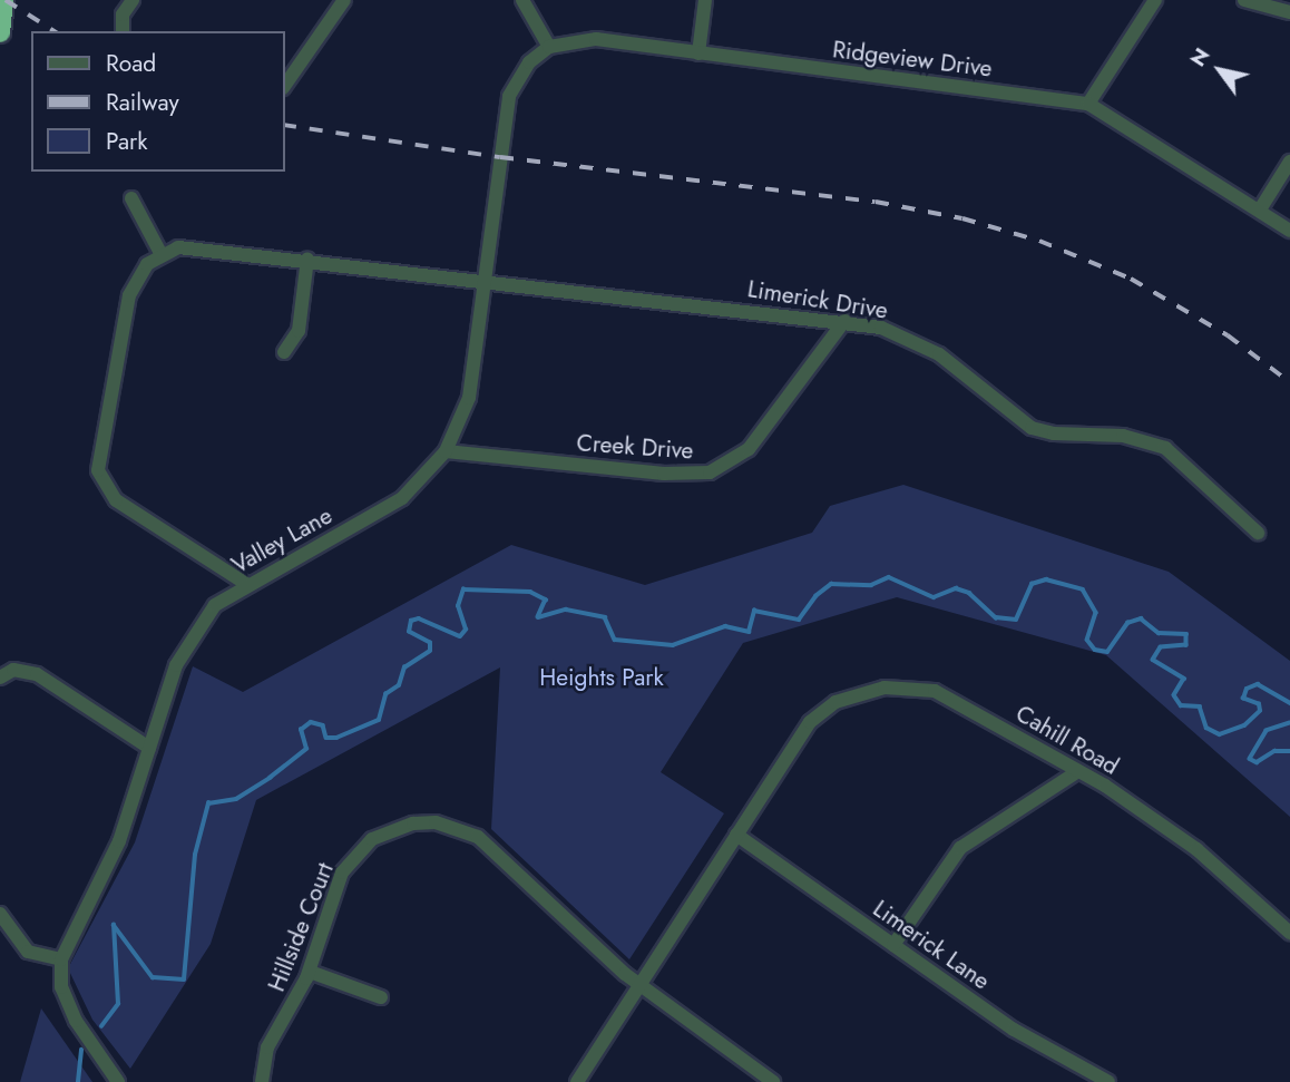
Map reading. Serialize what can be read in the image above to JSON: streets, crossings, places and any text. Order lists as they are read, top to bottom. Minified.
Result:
{"streets":{"street":["Ridgeview Drive","Limerick Drive","Creek Drive","Valley Lane","Cahill Road","Hillside Court","Limerick Lane"]},"crossings":[["Ridgeview Drive","Valley Lane"],["Limerick Drive","Creek Drive"],["Limerick Drive","Valley Lane"],["Creek Drive","Valley Lane"],["Cahill Road","Hillside Court"],["Cahill Road","Limerick Lane"]],"parks":["Heights Park"],"legend":["Road","Railway","Park"],"north":"top left"}
